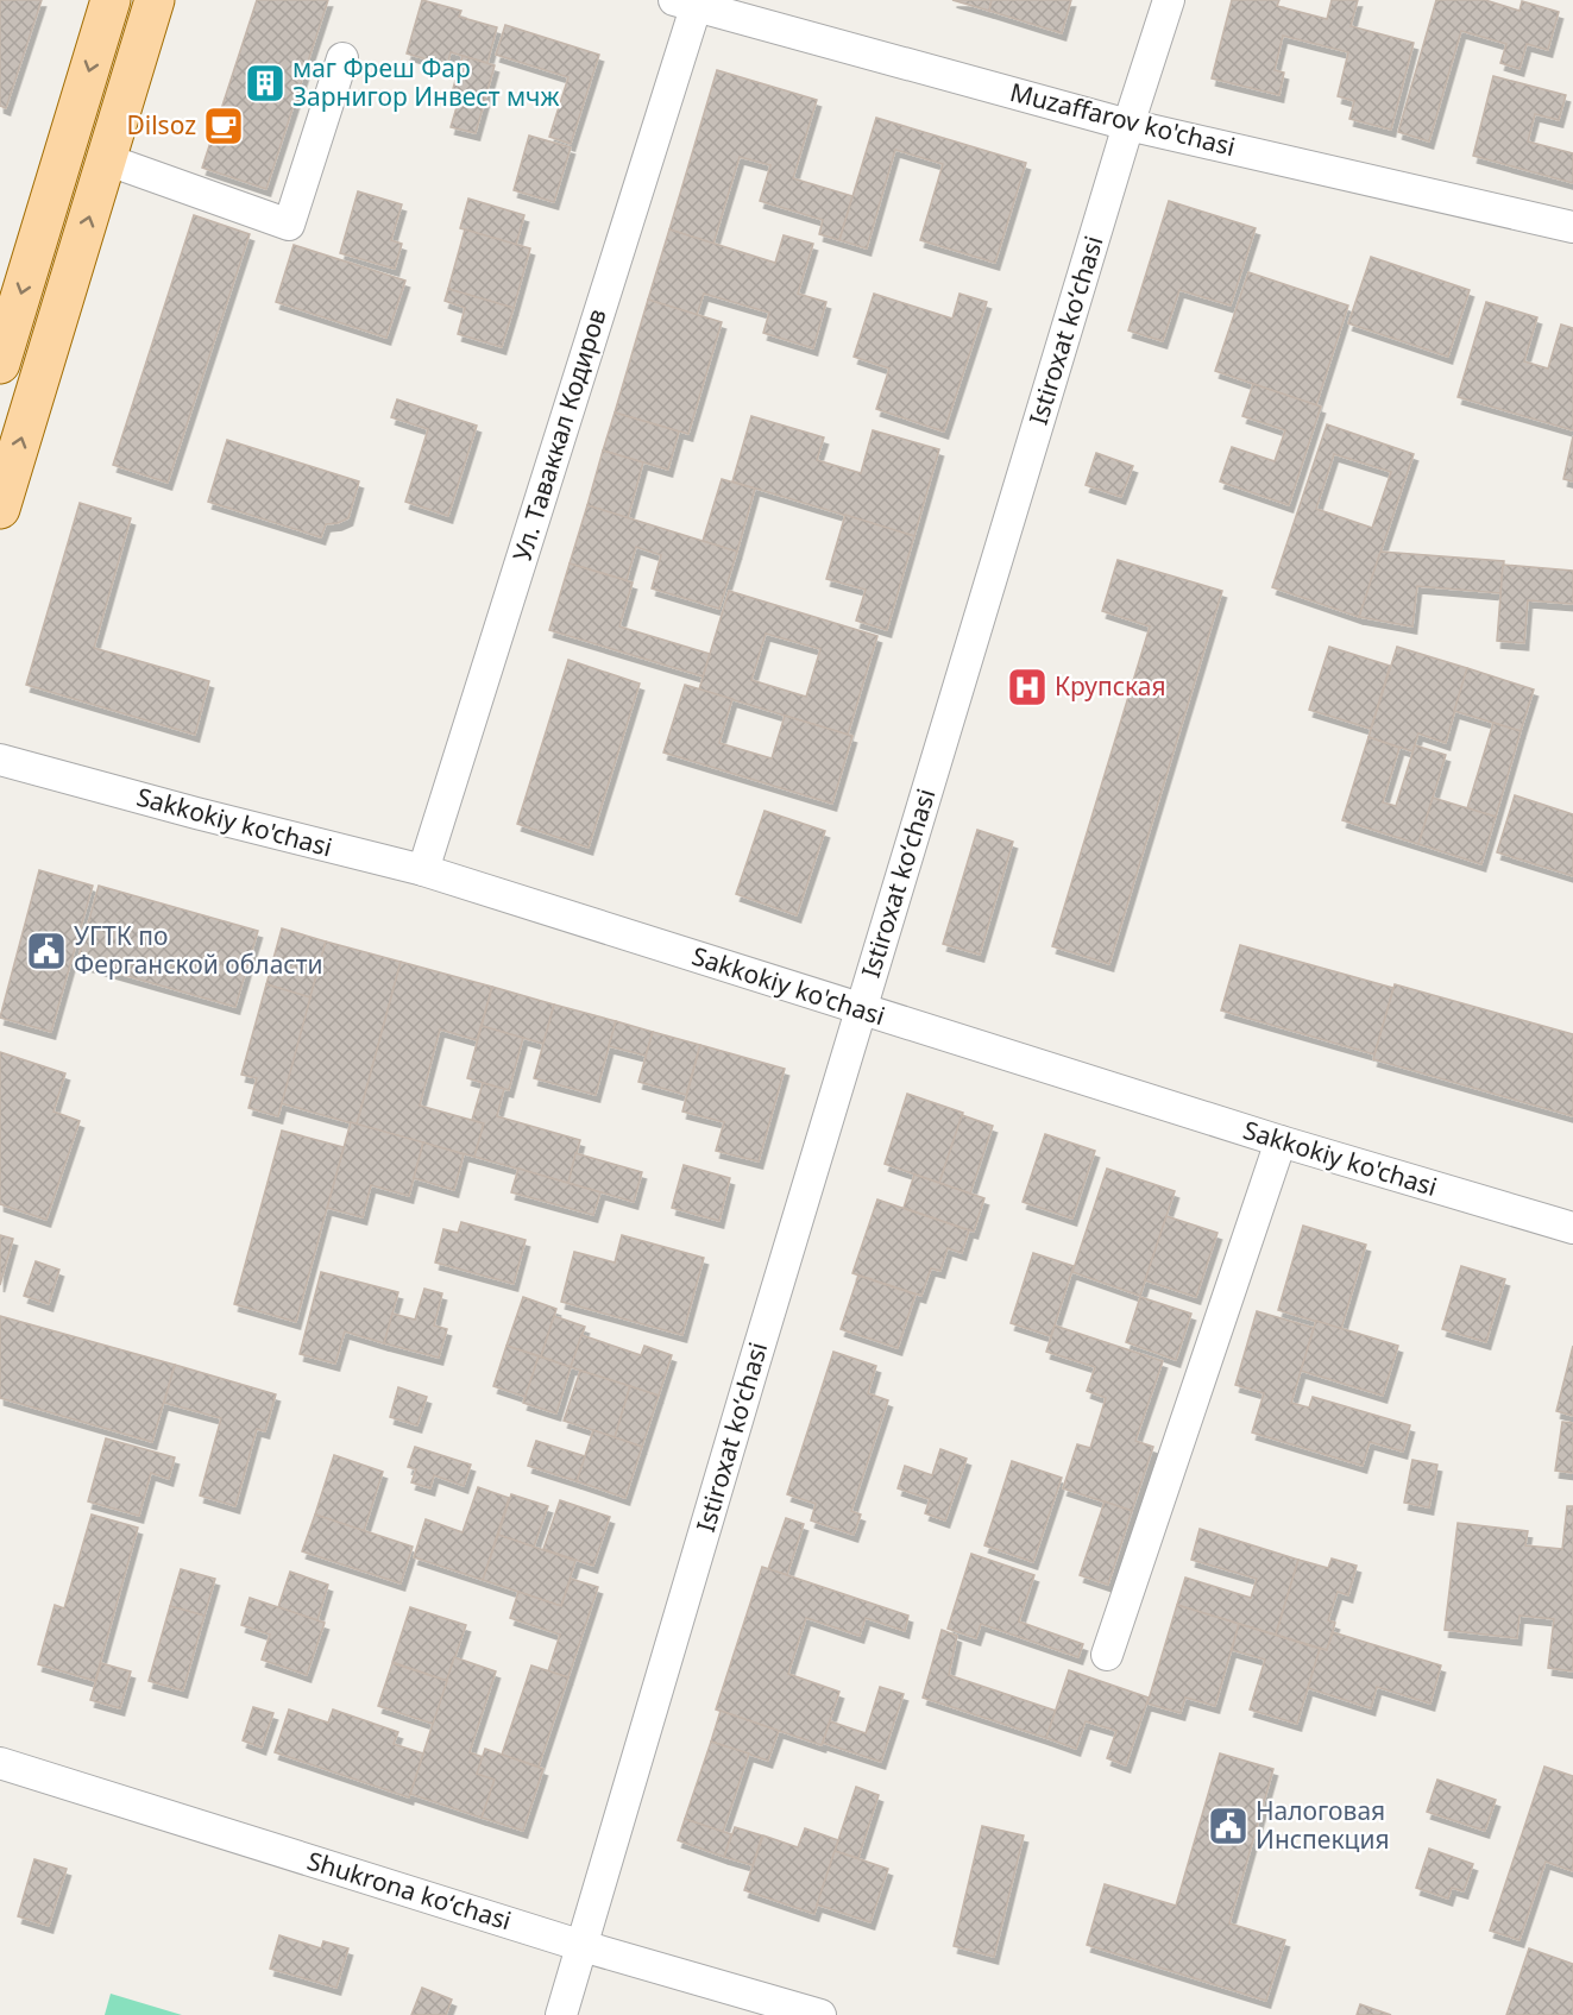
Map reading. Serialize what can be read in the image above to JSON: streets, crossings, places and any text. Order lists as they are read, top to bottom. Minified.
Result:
{"streets":{"street":["Muzaffarov ko'chasi","Istiroxat koʻchasi","Ул. Таваккал Кодиров","Sakkokiy ko'chasi","Shukrona koʻchasi"]},"crossings":[["Muzaffarov ko'chasi","Istiroxat koʻchasi"],["Muzaffarov ko'chasi","Ул. Таваккал Кодиров"],["Istiroxat koʻchasi","Sakkokiy ko'chasi"],["Istiroxat koʻchasi","Shukrona koʻchasi"],["Ул. Таваккал Кодиров","Sakkokiy ko'chasi"]],"places":{"building":["маг Фреш Фар Зарнигор Инвест мчж"],"cafe":["Dilsoz"],"hospital":["Крупская"],"public building":["УГТК по Ферганской области","Налоговая Инспекция"]}}
